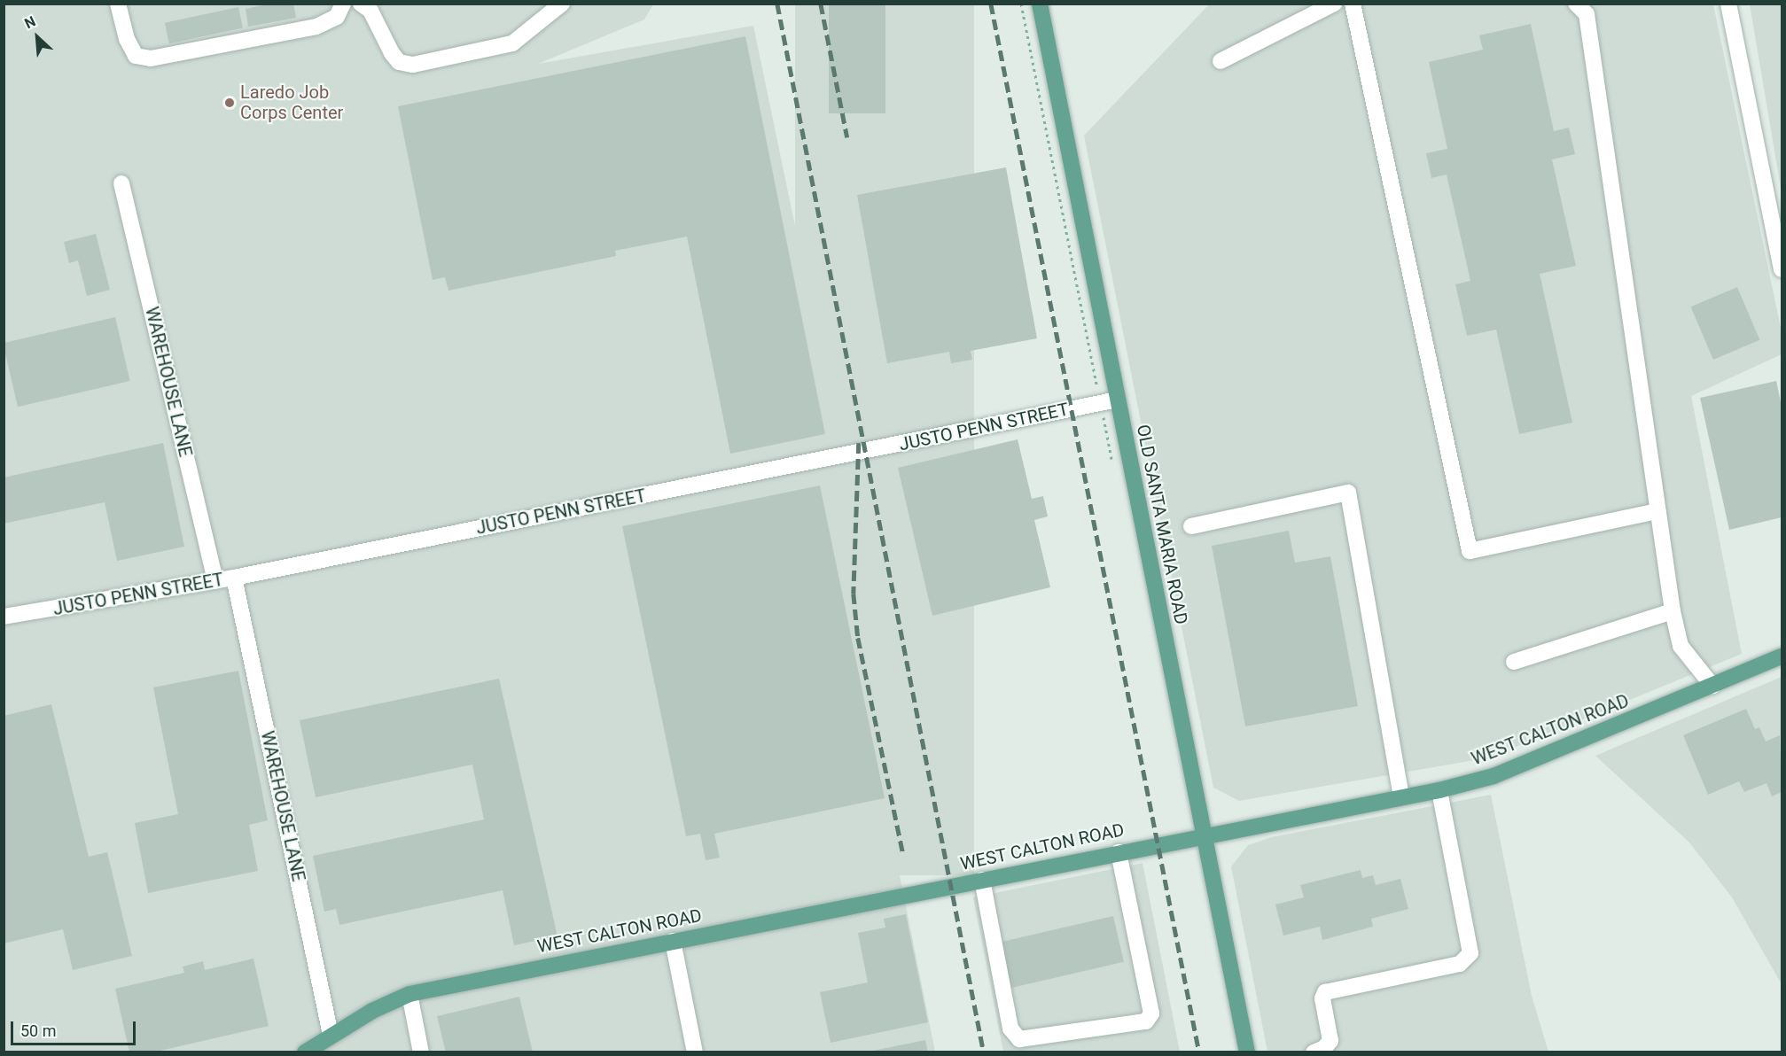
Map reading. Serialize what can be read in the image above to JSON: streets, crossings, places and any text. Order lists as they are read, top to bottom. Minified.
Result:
{"streets":{"main road":["OLD SANTA MARIA ROAD","WEST CALTON ROAD"],"street":["WAREHOUSE LANE","JUSTO PENN STREET"]},"crossings":[["WAREHOUSE LANE","JUSTO PENN STREET"],["WAREHOUSE LANE","WEST CALTON ROAD"],["JUSTO PENN STREET","OLD SANTA MARIA ROAD"],["OLD SANTA MARIA ROAD","WEST CALTON ROAD"]],"places":["Laredo Job Corps Center"],"scale_bar":"50 m","north":"top left"}
